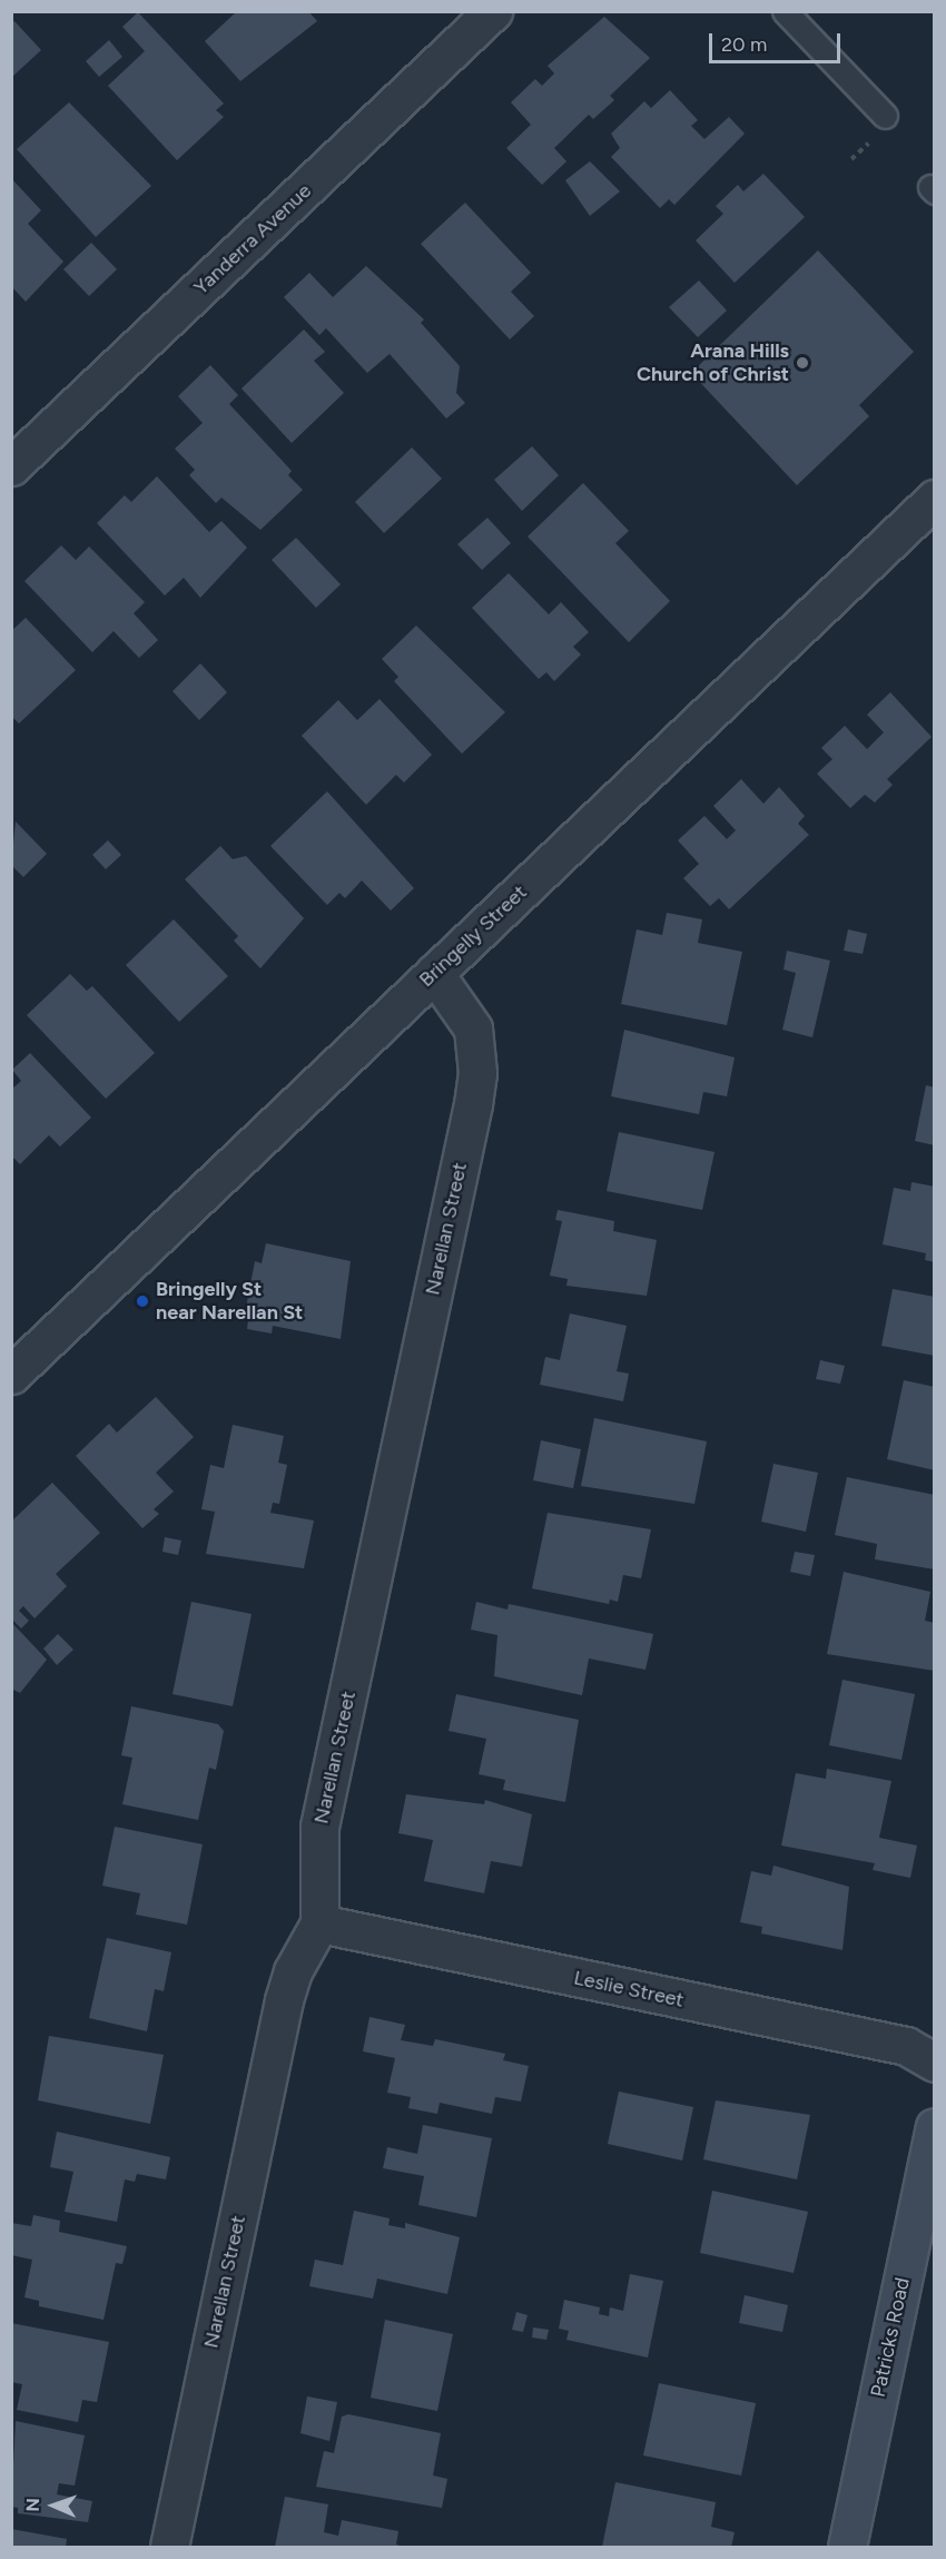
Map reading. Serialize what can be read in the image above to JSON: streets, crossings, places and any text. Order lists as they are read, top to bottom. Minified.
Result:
{"streets":{"main road":["Patricks Road"],"street":["Yanderra Avenue","Bringelly Street","Narellan Street","Leslie Street"]},"crossings":[["Bringelly Street","Narellan Street"],["Narellan Street","Leslie Street"]],"places":["Arana Hills Church of Christ","Bringelly St near Narellan St"],"scale_bar":"20 m","north":"left"}
